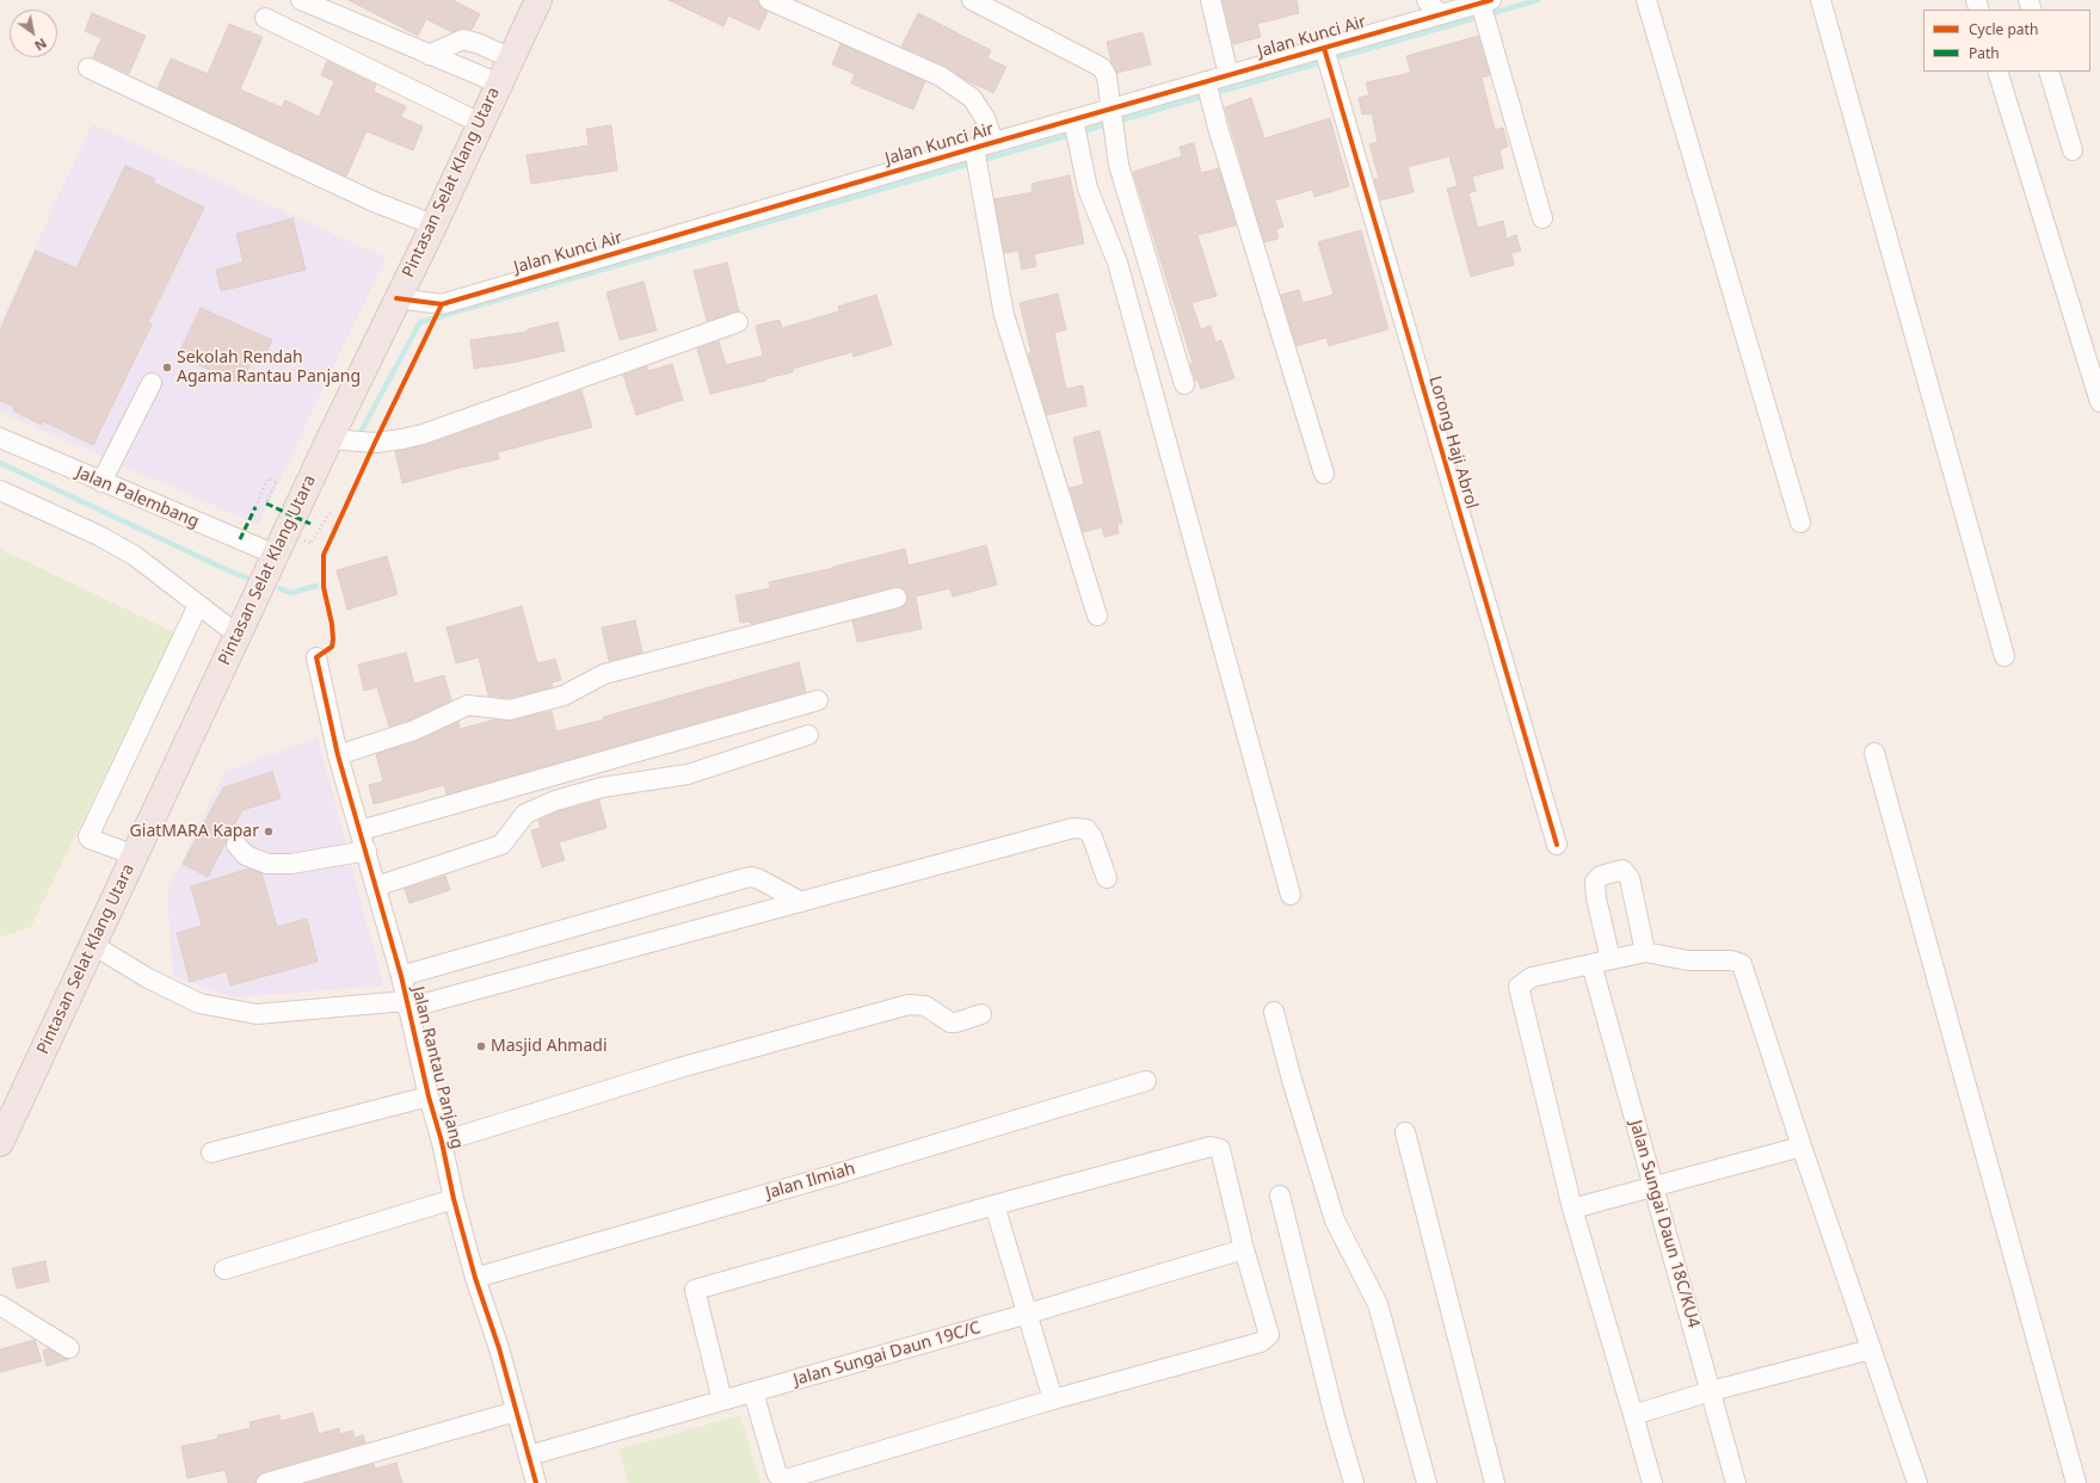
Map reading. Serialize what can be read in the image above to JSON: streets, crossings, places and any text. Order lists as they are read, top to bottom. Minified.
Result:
{"streets":{"highway":["Pintasan Selat Klang Utara"],"street":["Jalan Kunci Air","Lorong Haji Abrol","Jalan Palembang","Jalan Rantau Panjang","Jalan Ilmiah","Jalan Sungai Daun 18C/KU4","Jalan Sungai Daun 19C/C"]},"crossings":[["Jalan Kunci Air","Pintasan Selat Klang Utara"],["Jalan Kunci Air","Lorong Haji Abrol"],["Pintasan Selat Klang Utara","Jalan Palembang"],["Jalan Rantau Panjang","Jalan Ilmiah"],["Jalan Rantau Panjang","Jalan Sungai Daun 19C/C"]],"places":["Sekolah Rendah Agama Rantau Panjang","GiatMARA Kapar","Masjid Ahmadi"],"legend":["Cycle path","Path"],"north":"bottom right"}
